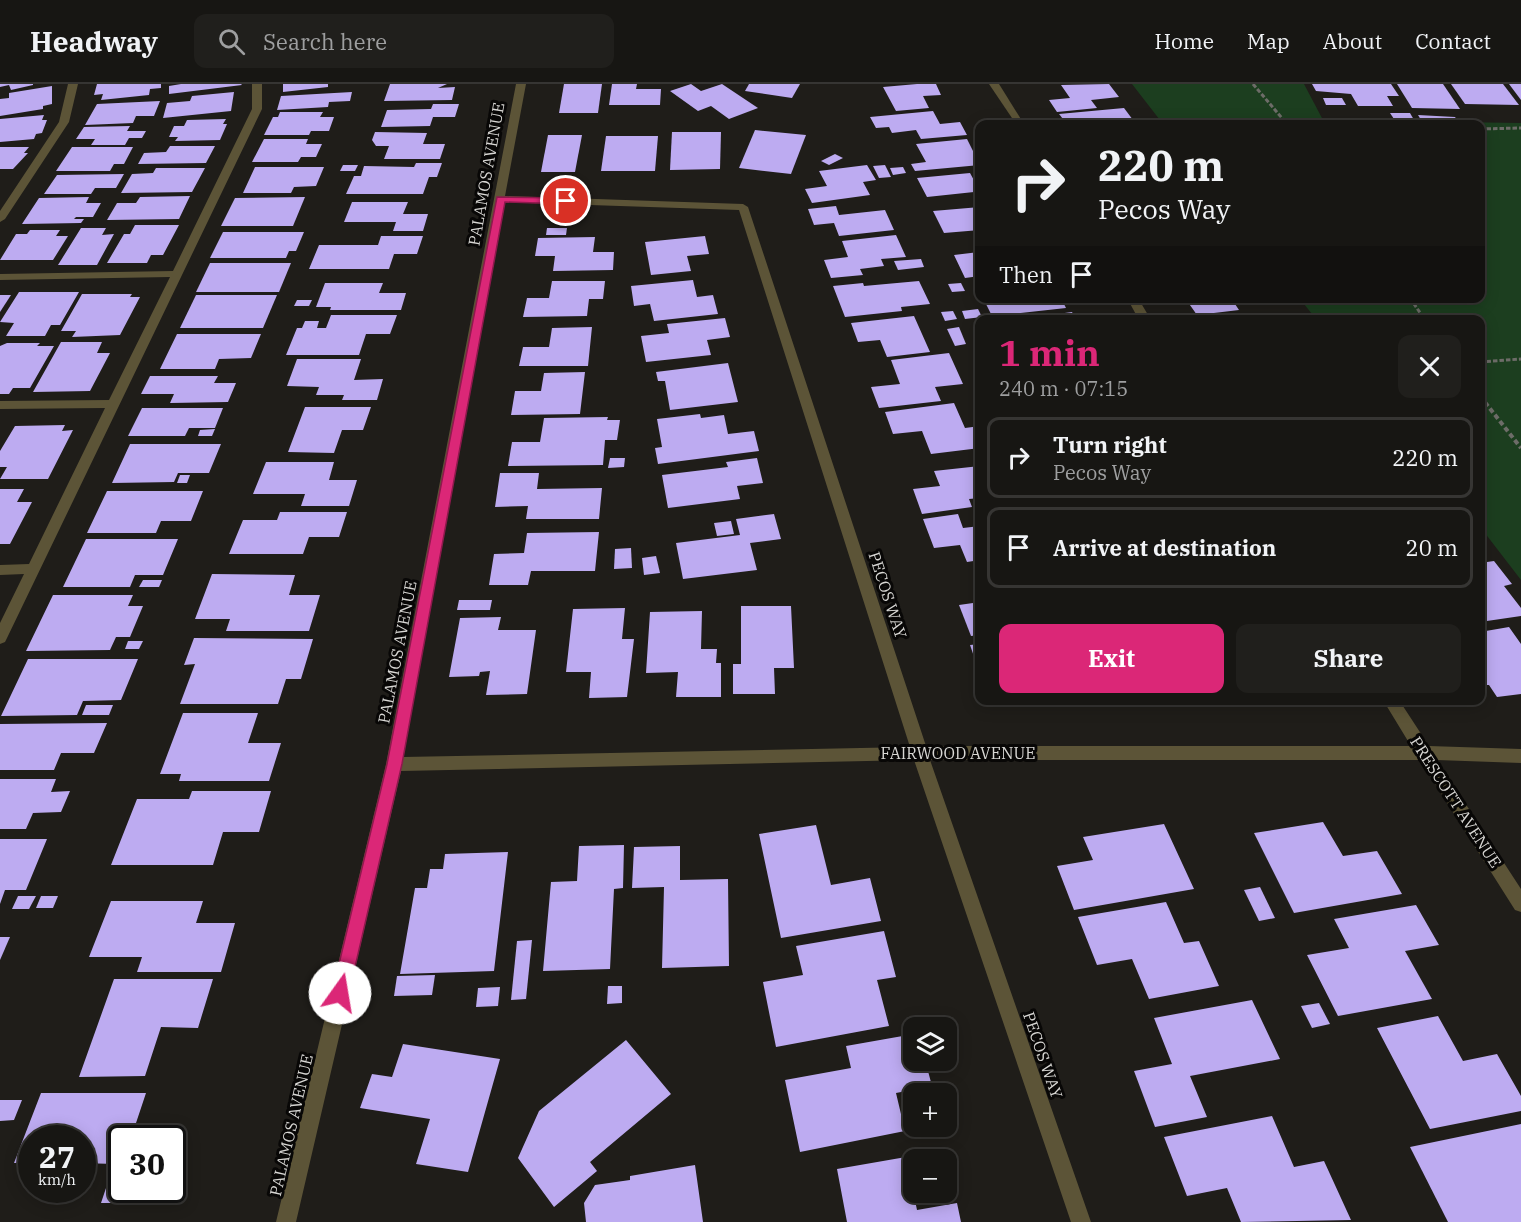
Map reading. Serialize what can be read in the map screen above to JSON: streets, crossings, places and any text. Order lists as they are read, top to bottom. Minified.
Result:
{"streets":{"street":["PALAMOS AVENUE","PECOS WAY","FAIRWOOD AVENUE","PRESCOTT AVENUE"]},"crossings":[["PALAMOS AVENUE","PECOS WAY"],["PALAMOS AVENUE","FAIRWOOD AVENUE"],["PECOS WAY","FAIRWOOD AVENUE"],["FAIRWOOD AVENUE","PRESCOTT AVENUE"]],"page":{"header":"Headway","search":"Search here","nav":["Home","Map","About","Contact"],"turn":["220 m","Pecos Way"],"then":"Then","heading":["1 min","240 m · 07:15"],"list":[{"name":"Turn right","note":"Pecos Way","value":"220 m"},{"name":"Arrive at destination","value":"20 m"}],"buttons":["Exit","Share"],"map_buttons":["+","−"],"speed":"27 km/h","limit":"30"}}
